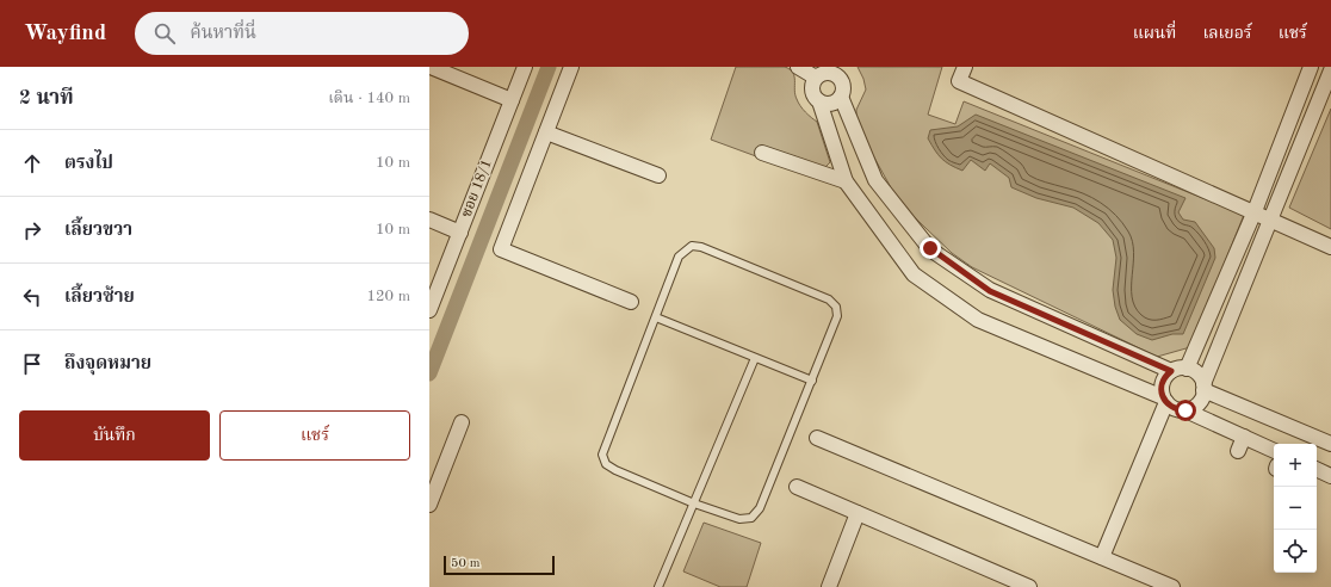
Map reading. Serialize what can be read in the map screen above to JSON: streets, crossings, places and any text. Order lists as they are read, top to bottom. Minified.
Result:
{"streets":{"street":["ซอย 18/1"]},"scale_bar":"50 m","page":{"header":"Wayfind","search":"ค้นหาที่นี่","nav":["แผนที่","เลเยอร์","แชร์"],"heading":["2 นาที","เดิน · 140 m"],"list":[["ตรงไป","10 m"],["เลี้ยวขวา","10 m"],["เลี้ยวซ้าย","120 m"],"ถึงจุดหมาย"],"buttons":["บันทึก","แชร์"],"map_buttons":["+","−"],"scale":"50 m"}}
